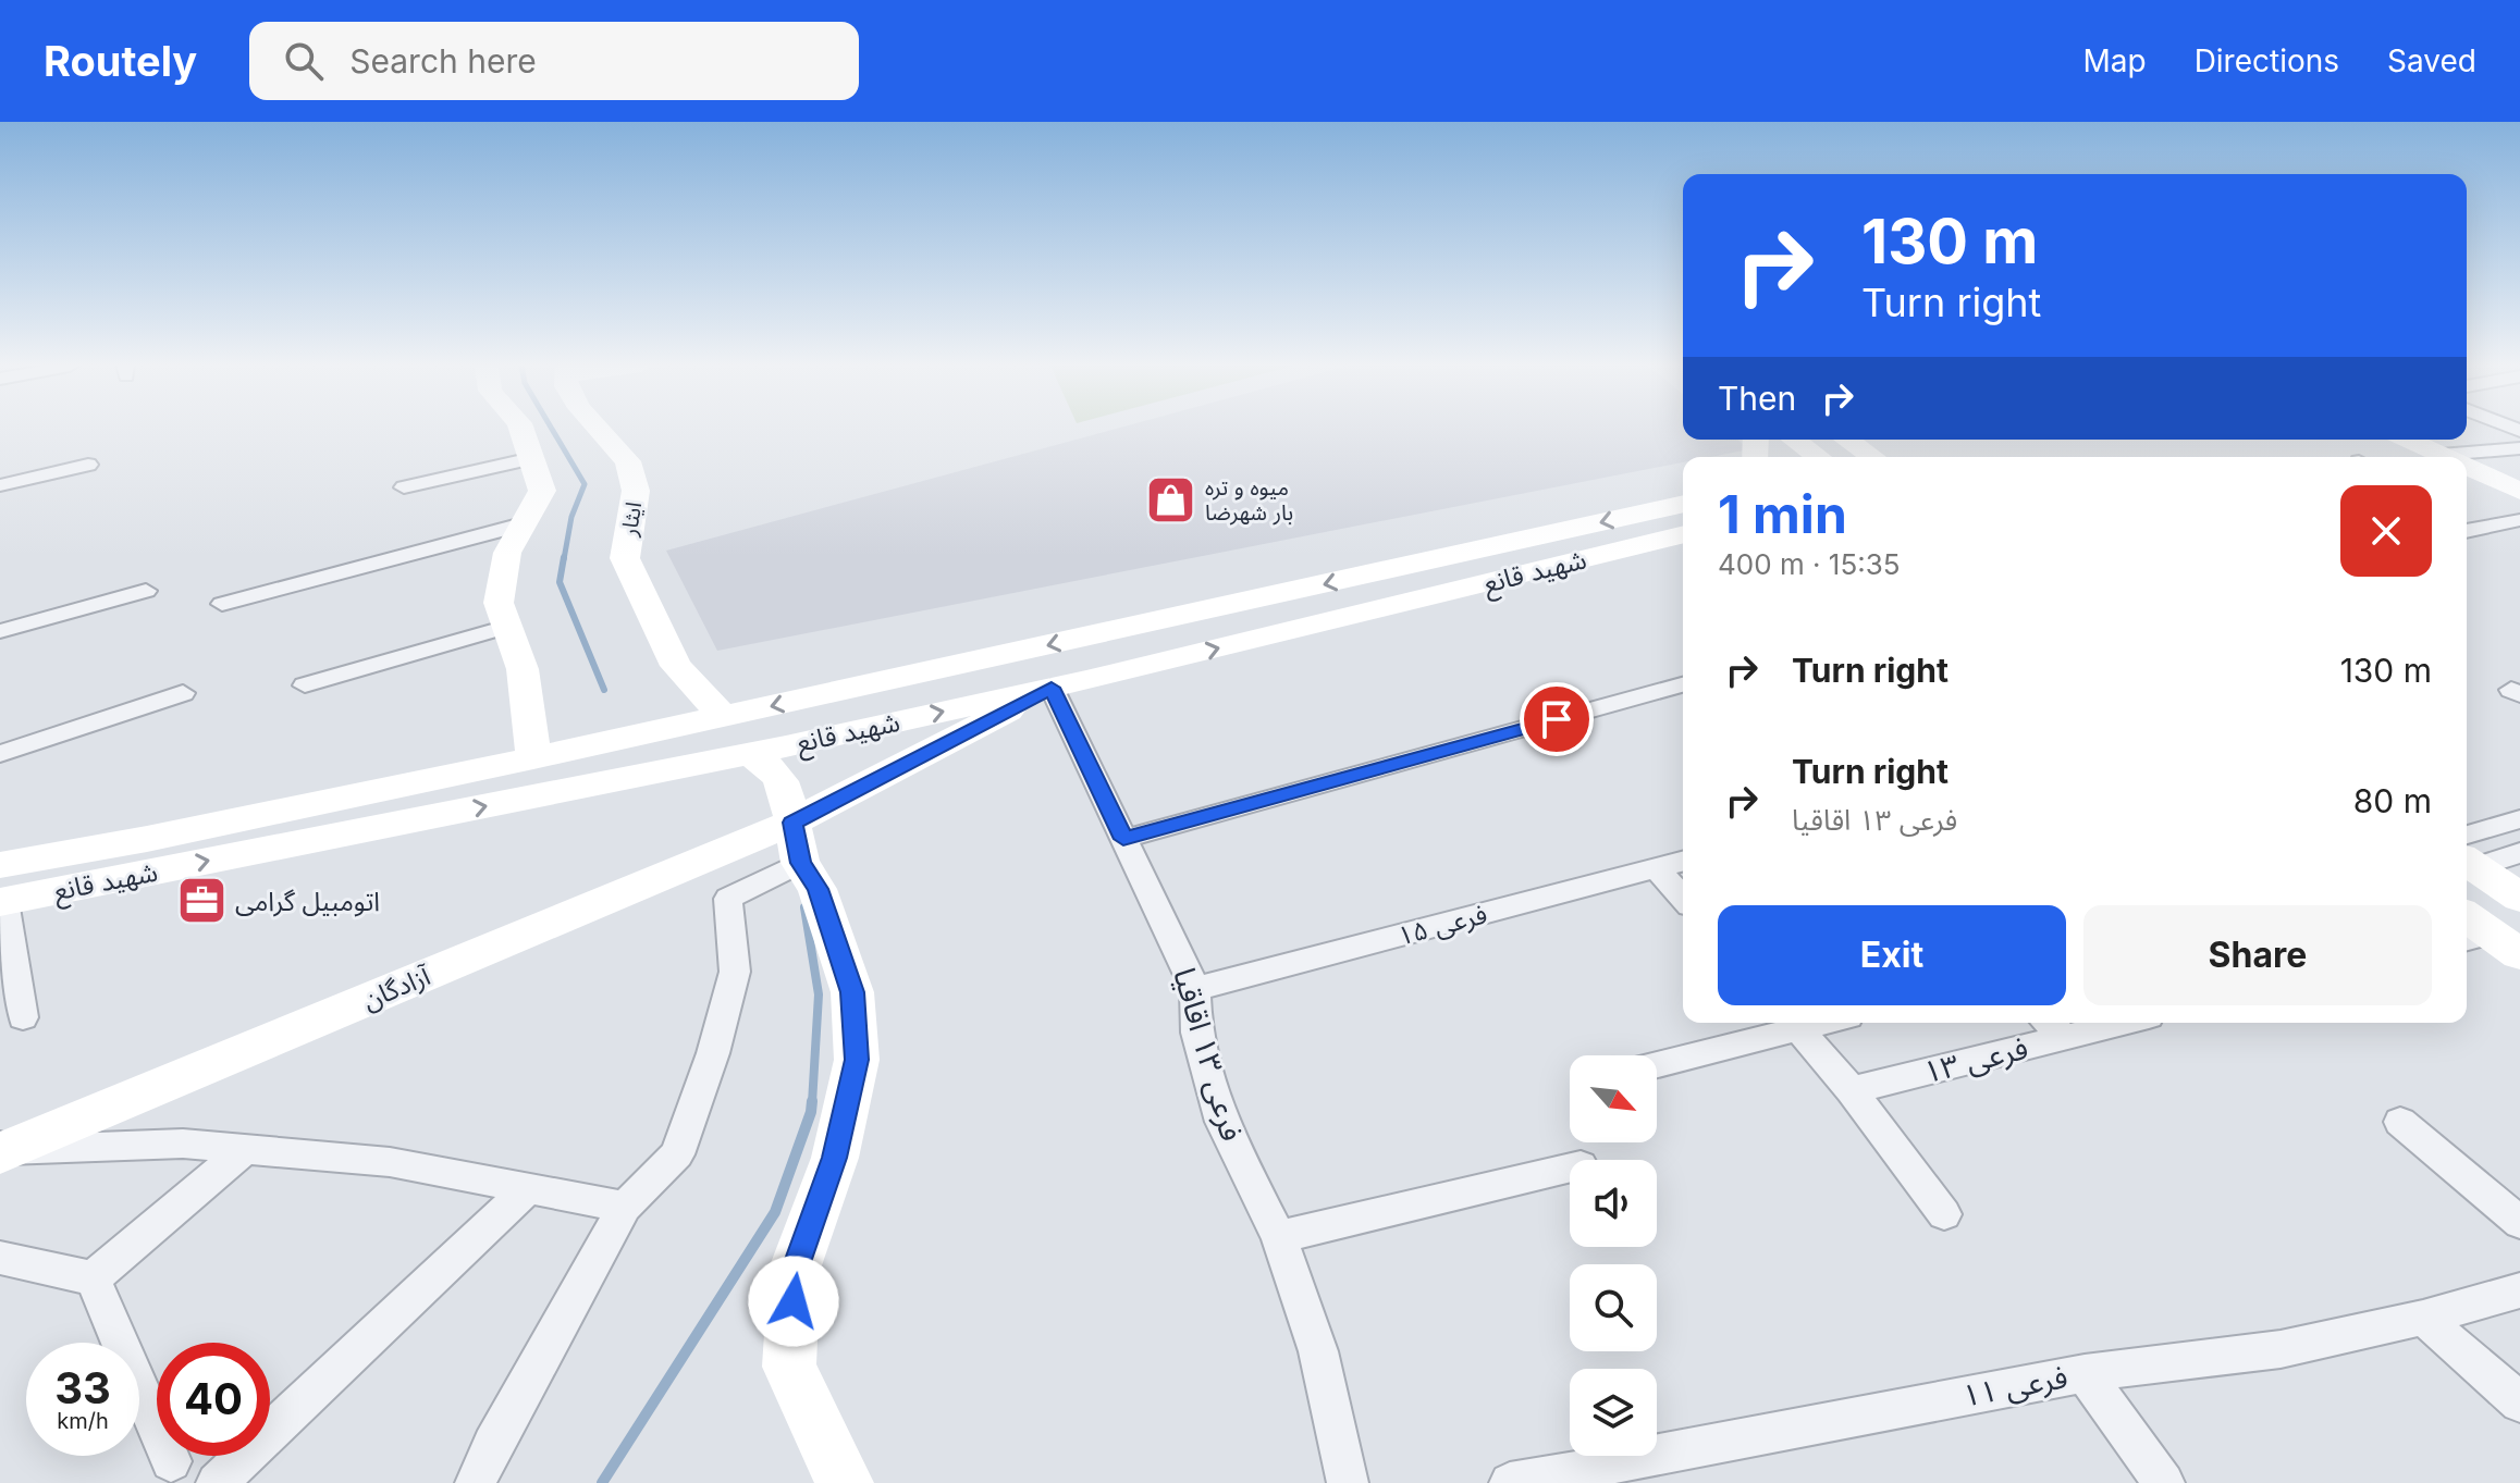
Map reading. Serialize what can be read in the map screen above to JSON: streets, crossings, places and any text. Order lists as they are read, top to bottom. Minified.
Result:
{"streets":{"main road":["ایثار","شهید قانع","آزادگان"],"street":["فرعی ۱۵","فرعی ۱۳ اقاقیا","فرعی ۱۳","فرعی ۱۱"]},"crossings":[["ایثار","شهید قانع"],["شهید قانع","آزادگان"],["شهید قانع","فرعی ۱۳ اقاقیا"],["فرعی ۱۵","فرعی ۱۳ اقاقیا"],["آزادگان","فرعی ۱۳ اقاقیا"]],"places":{"shop":["میوه و تره بار شهرضا"],"office":["اتومبیل گرامی"]},"north":"bottom right","page":{"header":"Routely","search":"Search here","nav":["Map","Directions","Saved"],"turn":["130 m","Turn right"],"then":"Then","heading":["1 min","400 m · 15:35"],"list":[{"name":"Turn right","value":"130 m"},{"name":"Turn right","note":"فرعی ۱۳ اقاقیا","value":"80 m"}],"buttons":["Exit","Share"],"speed":"33 km/h","limit":"40"}}
